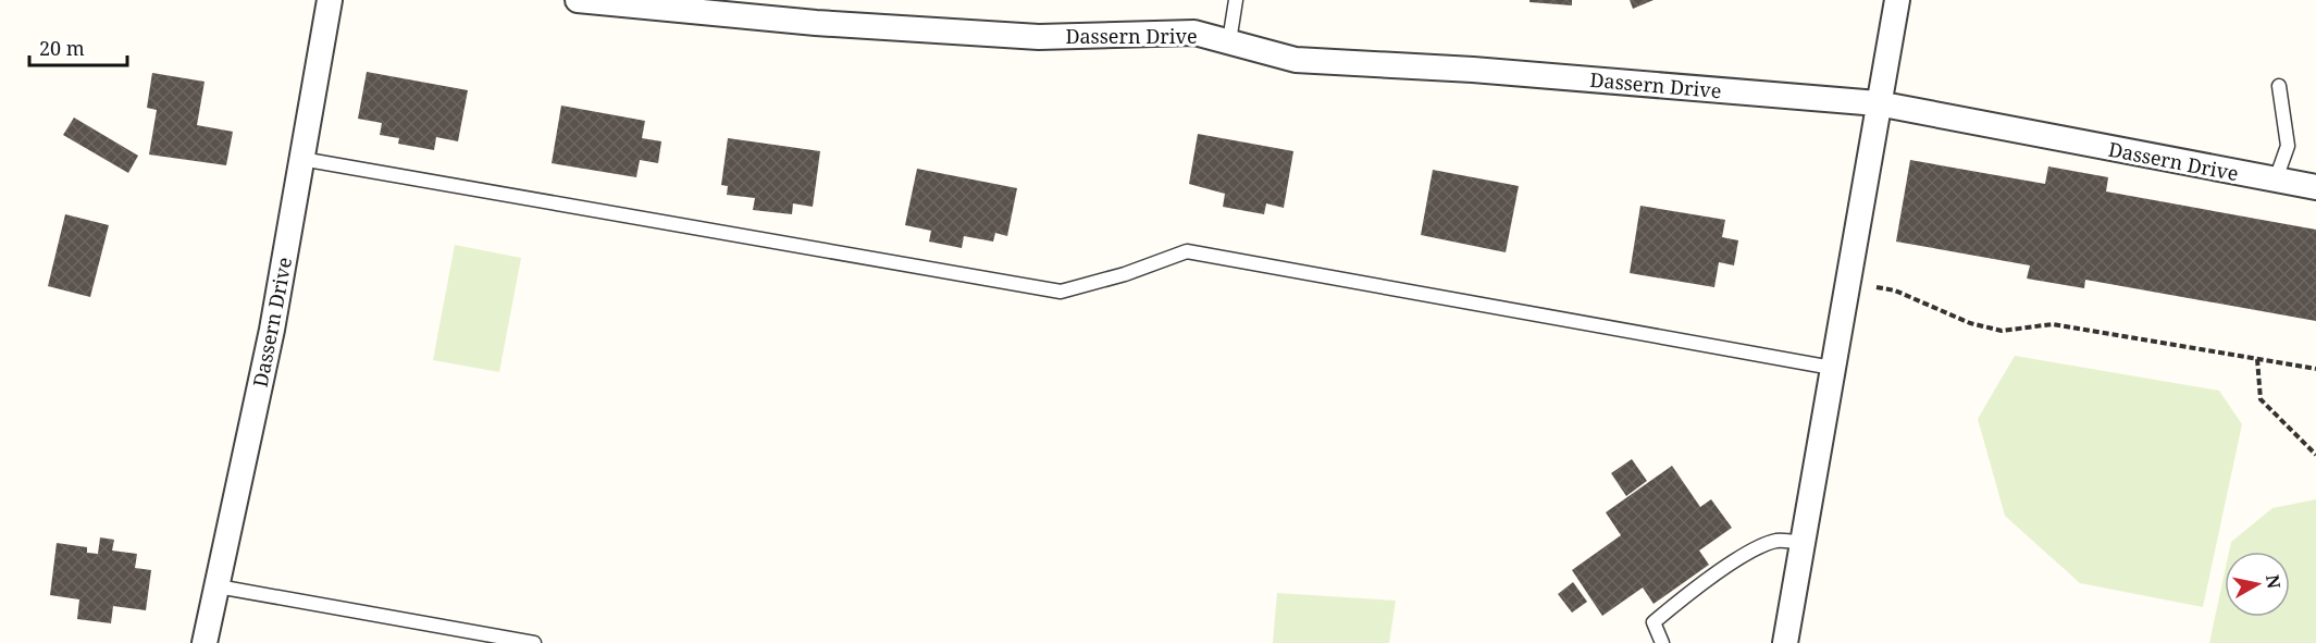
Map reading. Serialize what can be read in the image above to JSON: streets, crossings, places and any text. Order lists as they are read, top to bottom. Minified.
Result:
{"streets":{"street":["Dassern Drive"]},"scale_bar":"20 m","north":"right"}
